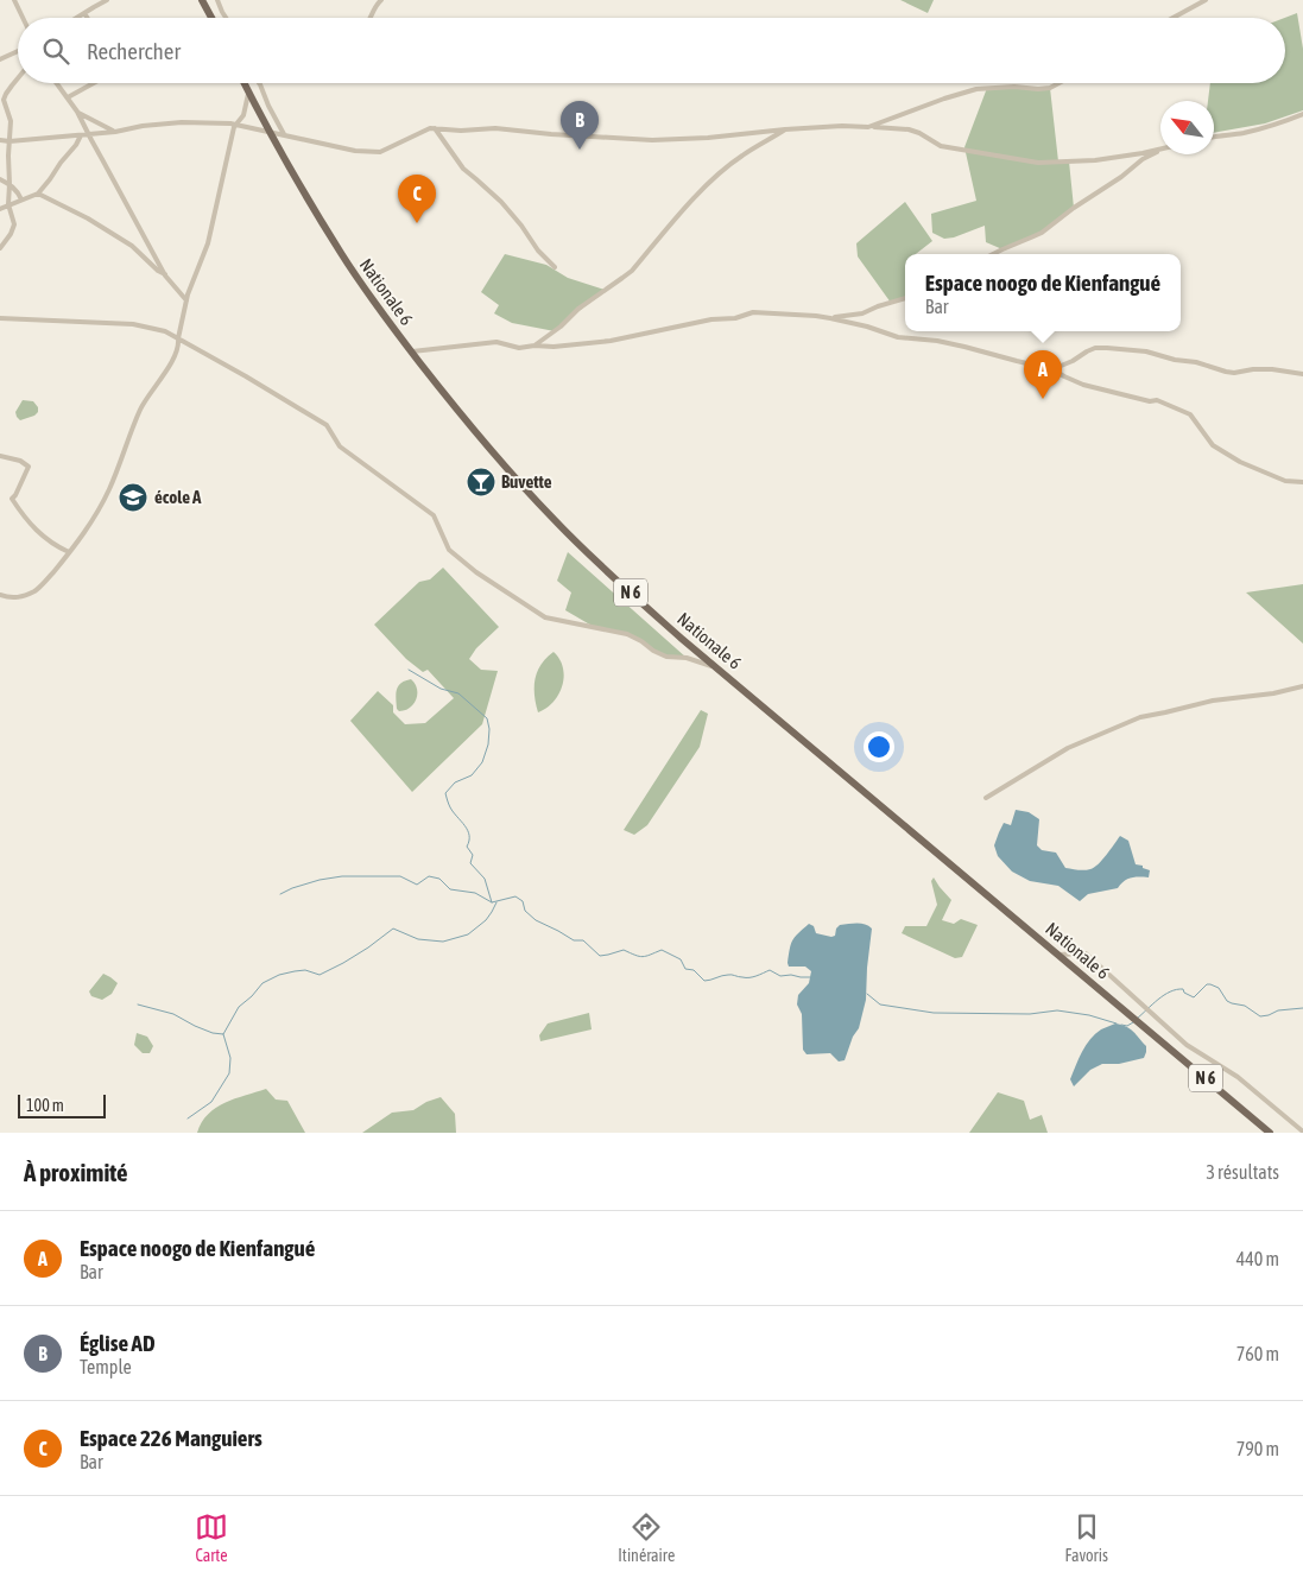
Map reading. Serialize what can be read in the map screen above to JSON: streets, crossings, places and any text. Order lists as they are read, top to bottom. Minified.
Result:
{"streets":{"main road":["Nationale 6","N 6"]},"places":{"bar":["Buvette"],"school or university":["école A"]},"scale_bar":"100 m","north":"top left","page":{"search":"Rechercher","pins":["B","C","A"],"popup":["Espace noogo de Kienfangué","Bar"],"scale":"100 m","heading":["À proximité","3 résultats"],"list":[{"mark":"A","name":"Espace noogo de Kienfangué","note":"Bar","value":"440 m"},{"mark":"B","name":"Église AD","note":"Temple","value":"760 m"},{"mark":"C","name":"Espace 226 Manguiers","note":"Bar","value":"790 m"}],"nav":["Carte","Itinéraire","Favoris"]}}
